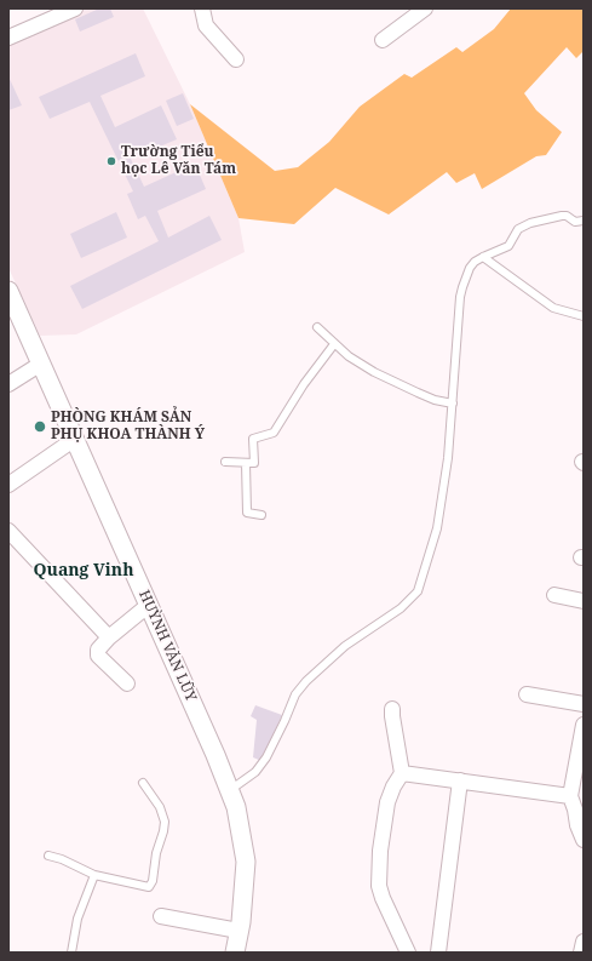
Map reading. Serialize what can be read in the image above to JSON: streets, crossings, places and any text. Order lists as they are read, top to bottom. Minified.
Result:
{"streets":{"street":["HUỲNH VĂN LŨY"]},"districts":["Quang Vinh"],"places":["Trường Tiểu học Lê Văn Tám","PHÒNG KHÁM SẢN PHỤ KHOA THÀNH Ý"]}
